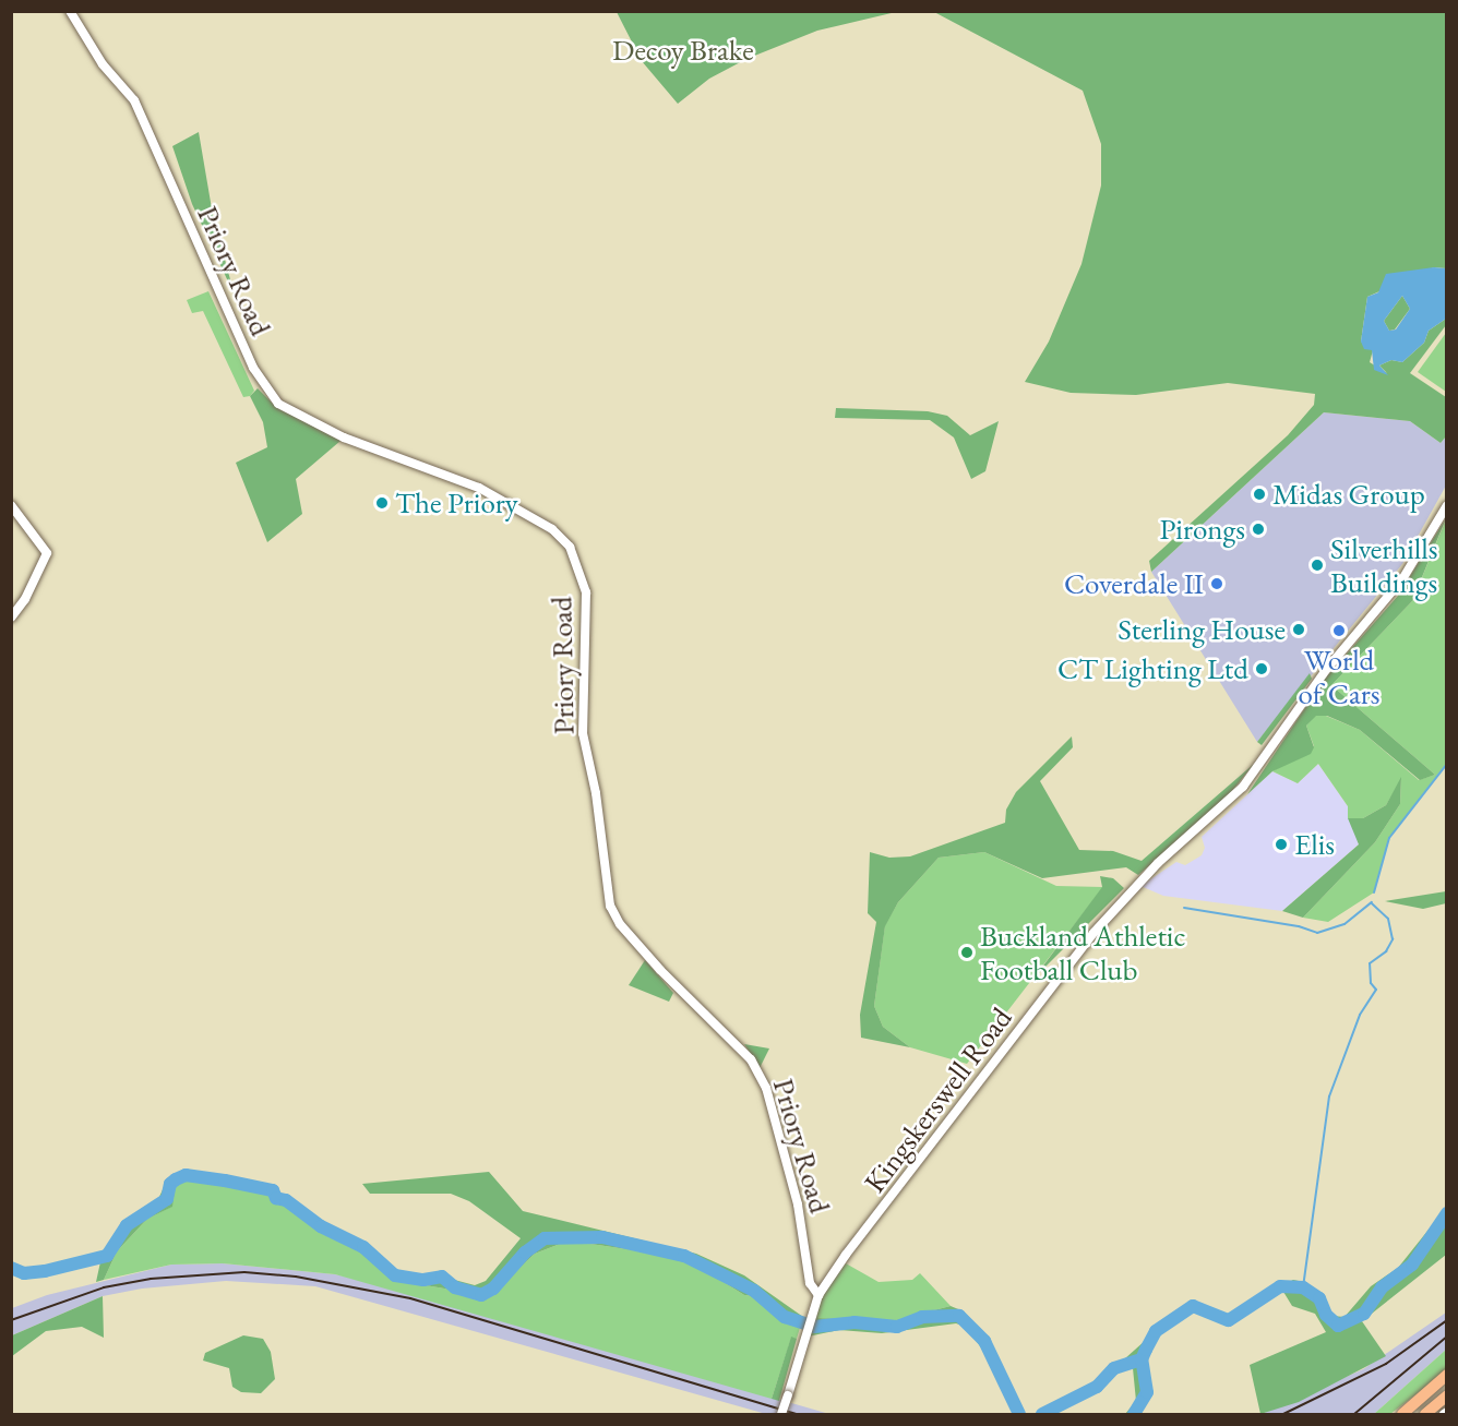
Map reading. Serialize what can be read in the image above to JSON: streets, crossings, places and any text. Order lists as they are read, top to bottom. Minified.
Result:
{"streets":{"street":["Priory Road","Kingskerswell Road"]},"crossings":[["Priory Road","Kingskerswell Road"]],"parks":["Decoy Brake"],"places":["Midas Group","The Priory","Pirongs","Silverhills Buildings","Coverdale II","Sterling House","World of Cars","CT Lighting Ltd","Elis","Buckland Athletic Football Club"]}
